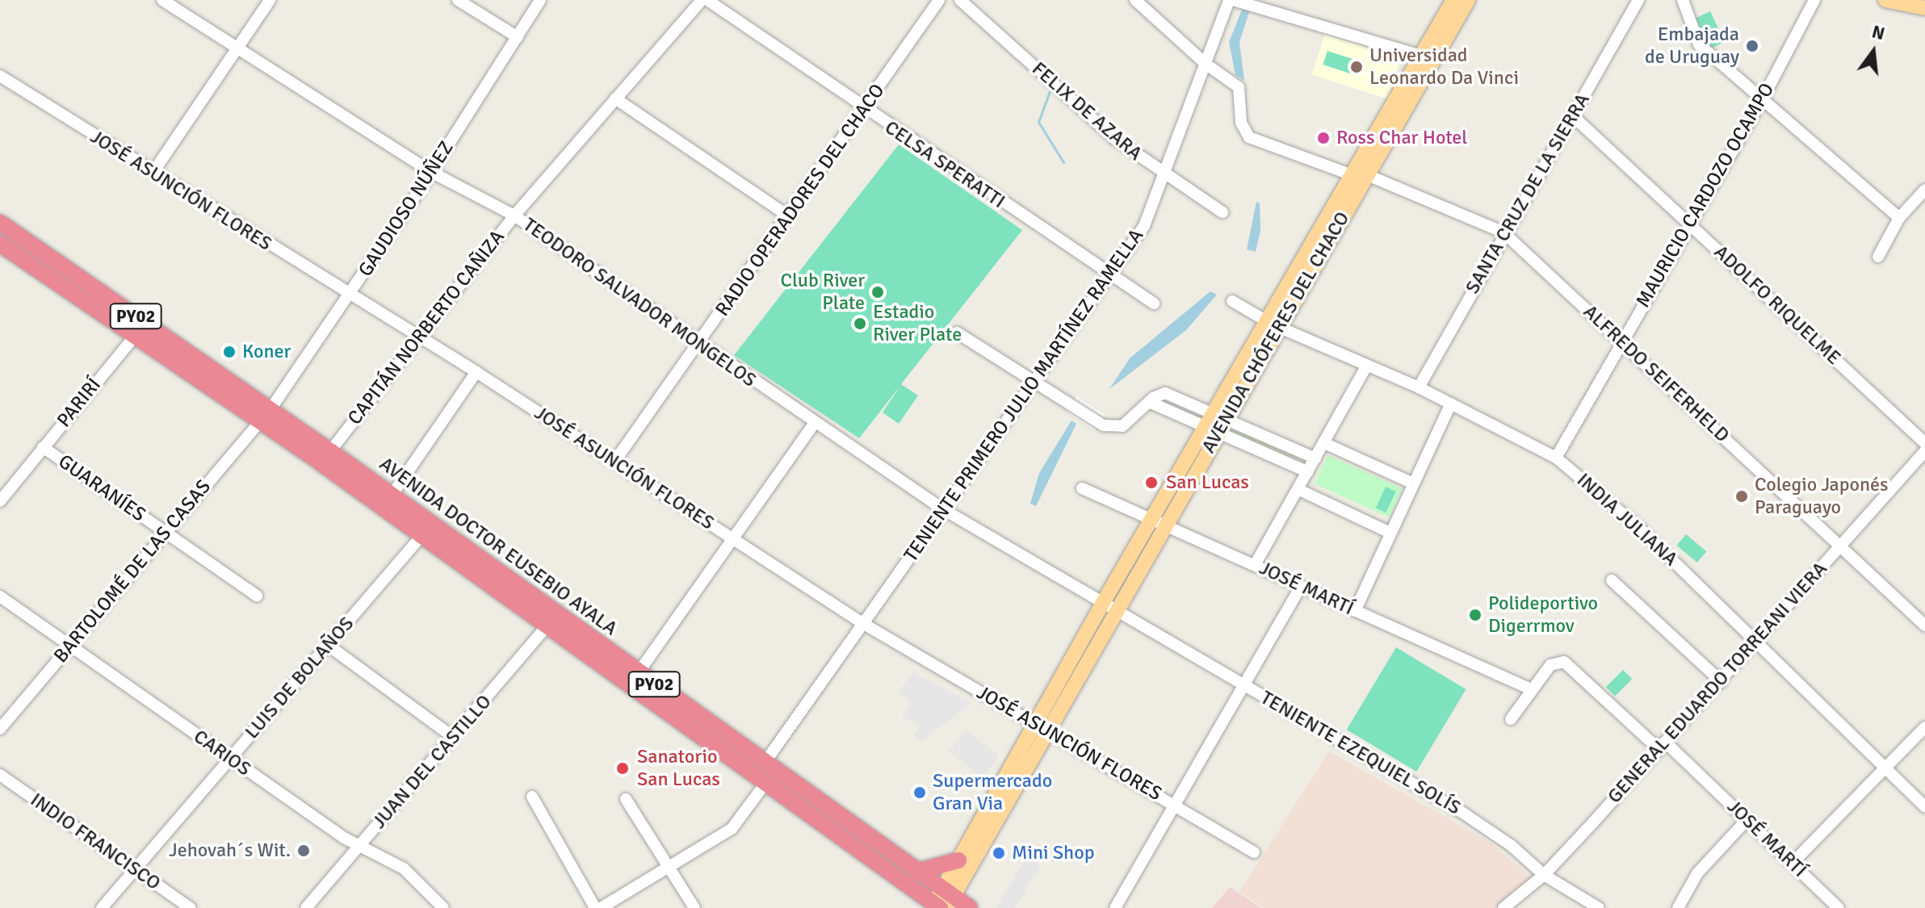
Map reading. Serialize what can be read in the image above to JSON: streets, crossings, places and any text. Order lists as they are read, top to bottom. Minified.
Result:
{"streets":{"highway":["PY02","AVENIDA DOCTOR EUSEBIO AYALA"],"main road":["AVENIDA CHÓFERES DEL CHACO"],"street":["FELIX DE AZARA","CELSA SPERATTI","JOSÉ ASUNCIÓN FLORES","SANTA CRUZ DE LA SIERRA","MAURICIO CARDOZO OCAMPO","RADIO OPERADORES DEL CHACO","GAUDIOSO NÚÑEZ","TEODORO SALVADOR MONGELOS","ADOLFO RIQUELME","CAPITÁN NORBERTO CAÑIZA","ALFREDO SEIFERHELD","TENIENTE PRIMERO JULIO MARTÍNEZ RAMELLA","PARIRÍ","GUARANÍES","INDIA JULIANA","BARTOLOMÉ DE LAS CASAS","JOSÉ MARTÍ","LUIS DE BOLAÑOS","GENERAL EDUARDO TORREANI VIERA","CARIOS","TENIENTE EZEQUIEL SOLÍS","JUAN DEL CASTILLO","INDIO FRANCISCO"]},"crossings":[["FELIX DE AZARA","TENIENTE PRIMERO JULIO MARTÍNEZ RAMELLA"],["CELSA SPERATTI","RADIO OPERADORES DEL CHACO"],["CELSA SPERATTI","TENIENTE PRIMERO JULIO MARTÍNEZ RAMELLA"],["JOSÉ ASUNCIÓN FLORES","RADIO OPERADORES DEL CHACO"],["JOSÉ ASUNCIÓN FLORES","GAUDIOSO NÚÑEZ"],["JOSÉ ASUNCIÓN FLORES","CAPITÁN NORBERTO CAÑIZA"],["JOSÉ ASUNCIÓN FLORES","AVENIDA CHÓFERES DEL CHACO"],["JOSÉ ASUNCIÓN FLORES","TENIENTE PRIMERO JULIO MARTÍNEZ RAMELLA"],["SANTA CRUZ DE LA SIERRA","ADOLFO RIQUELME"],["SANTA CRUZ DE LA SIERRA","ALFREDO SEIFERHELD"],["SANTA CRUZ DE LA SIERRA","INDIA JULIANA"],["MAURICIO CARDOZO OCAMPO","ADOLFO RIQUELME"],["MAURICIO CARDOZO OCAMPO","ALFREDO SEIFERHELD"],["MAURICIO CARDOZO OCAMPO","INDIA JULIANA"],["RADIO OPERADORES DEL CHACO","TEODORO SALVADOR MONGELOS"],["GAUDIOSO NÚÑEZ","TEODORO SALVADOR MONGELOS"],["GAUDIOSO NÚÑEZ","AVENIDA DOCTOR EUSEBIO AYALA"],["GAUDIOSO NÚÑEZ","BARTOLOMÉ DE LAS CASAS"],["TEODORO SALVADOR MONGELOS","CAPITÁN NORBERTO CAÑIZA"],["TEODORO SALVADOR MONGELOS","AVENIDA CHÓFERES DEL CHACO"],["TEODORO SALVADOR MONGELOS","TENIENTE PRIMERO JULIO MARTÍNEZ RAMELLA"],["TEODORO SALVADOR MONGELOS","TENIENTE EZEQUIEL SOLÍS"],["CAPITÁN NORBERTO CAÑIZA","AVENIDA DOCTOR EUSEBIO AYALA"],["AVENIDA CHÓFERES DEL CHACO","ALFREDO SEIFERHELD"],["AVENIDA CHÓFERES DEL CHACO","INDIA JULIANA"],["AVENIDA CHÓFERES DEL CHACO","AVENIDA DOCTOR EUSEBIO AYALA"],["AVENIDA CHÓFERES DEL CHACO","JOSÉ MARTÍ"],["AVENIDA CHÓFERES DEL CHACO","TENIENTE EZEQUIEL SOLÍS"],["ALFREDO SEIFERHELD","TENIENTE PRIMERO JULIO MARTÍNEZ RAMELLA"],["ALFREDO SEIFERHELD","GENERAL EDUARDO TORREANI VIERA"],["TENIENTE PRIMERO JULIO MARTÍNEZ RAMELLA","AVENIDA DOCTOR EUSEBIO AYALA"],["PARIRÍ","GUARANÍES"],["PARIRÍ","AVENIDA DOCTOR EUSEBIO AYALA"],["GUARANÍES","BARTOLOMÉ DE LAS CASAS"],["INDIA JULIANA","GENERAL EDUARDO TORREANI VIERA"],["AVENIDA DOCTOR EUSEBIO AYALA","BARTOLOMÉ DE LAS CASAS"],["AVENIDA DOCTOR EUSEBIO AYALA","LUIS DE BOLAÑOS"],["AVENIDA DOCTOR EUSEBIO AYALA","JUAN DEL CASTILLO"],["BARTOLOMÉ DE LAS CASAS","CARIOS"],["JOSÉ MARTÍ","GENERAL EDUARDO TORREANI VIERA"],["LUIS DE BOLAÑOS","CARIOS"],["LUIS DE BOLAÑOS","INDIO FRANCISCO"],["GENERAL EDUARDO TORREANI VIERA","TENIENTE EZEQUIEL SOLÍS"],["CARIOS","JUAN DEL CASTILLO"]],"places":["Embajada de Uruguay","Universidad Leonardo Da Vinci","Ross Char Hotel","Club River Plate","Estadio River Plate","Koner","San Lucas","Colegio Japonés Paraguayo","Polideportivo Digerrmov","Sanatorio San Lucas","Supermercado Gran Via","Jehovah´s Wit.","Mini Shop"],"north":"top"}
